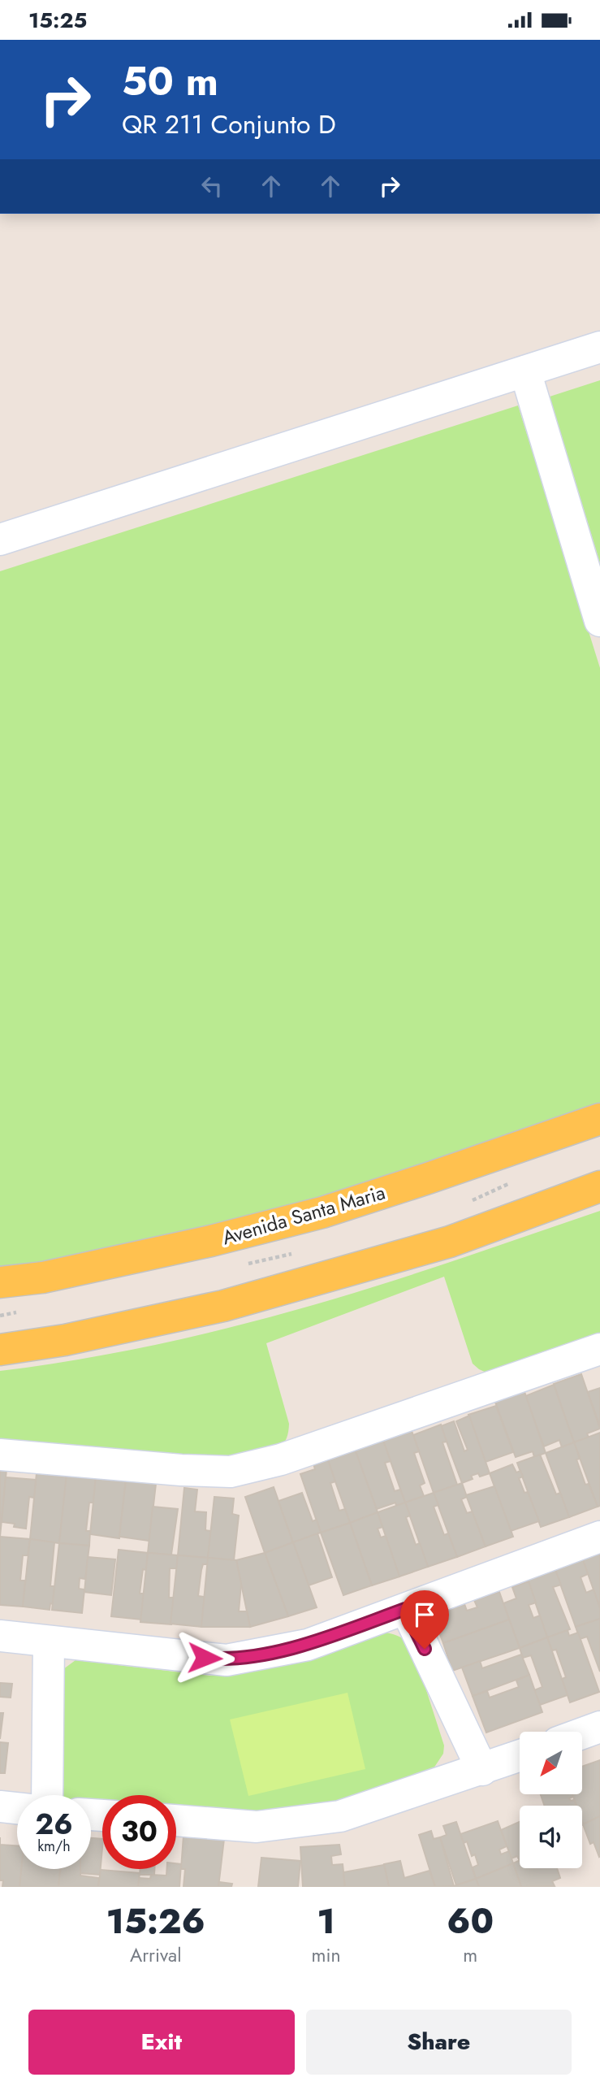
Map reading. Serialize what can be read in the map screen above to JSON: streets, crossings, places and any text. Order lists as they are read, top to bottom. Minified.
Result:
{"streets":{"main road":["Avenida Santa Maria"]},"north":"bottom left","page":{"status":"15:25","turn":["50 m","QR 211 Conjunto D"],"speed":"26 km/h","limit":"30","eta":["15:26","Arrival","1","min","60","m"],"buttons":["Exit","Share"]}}
